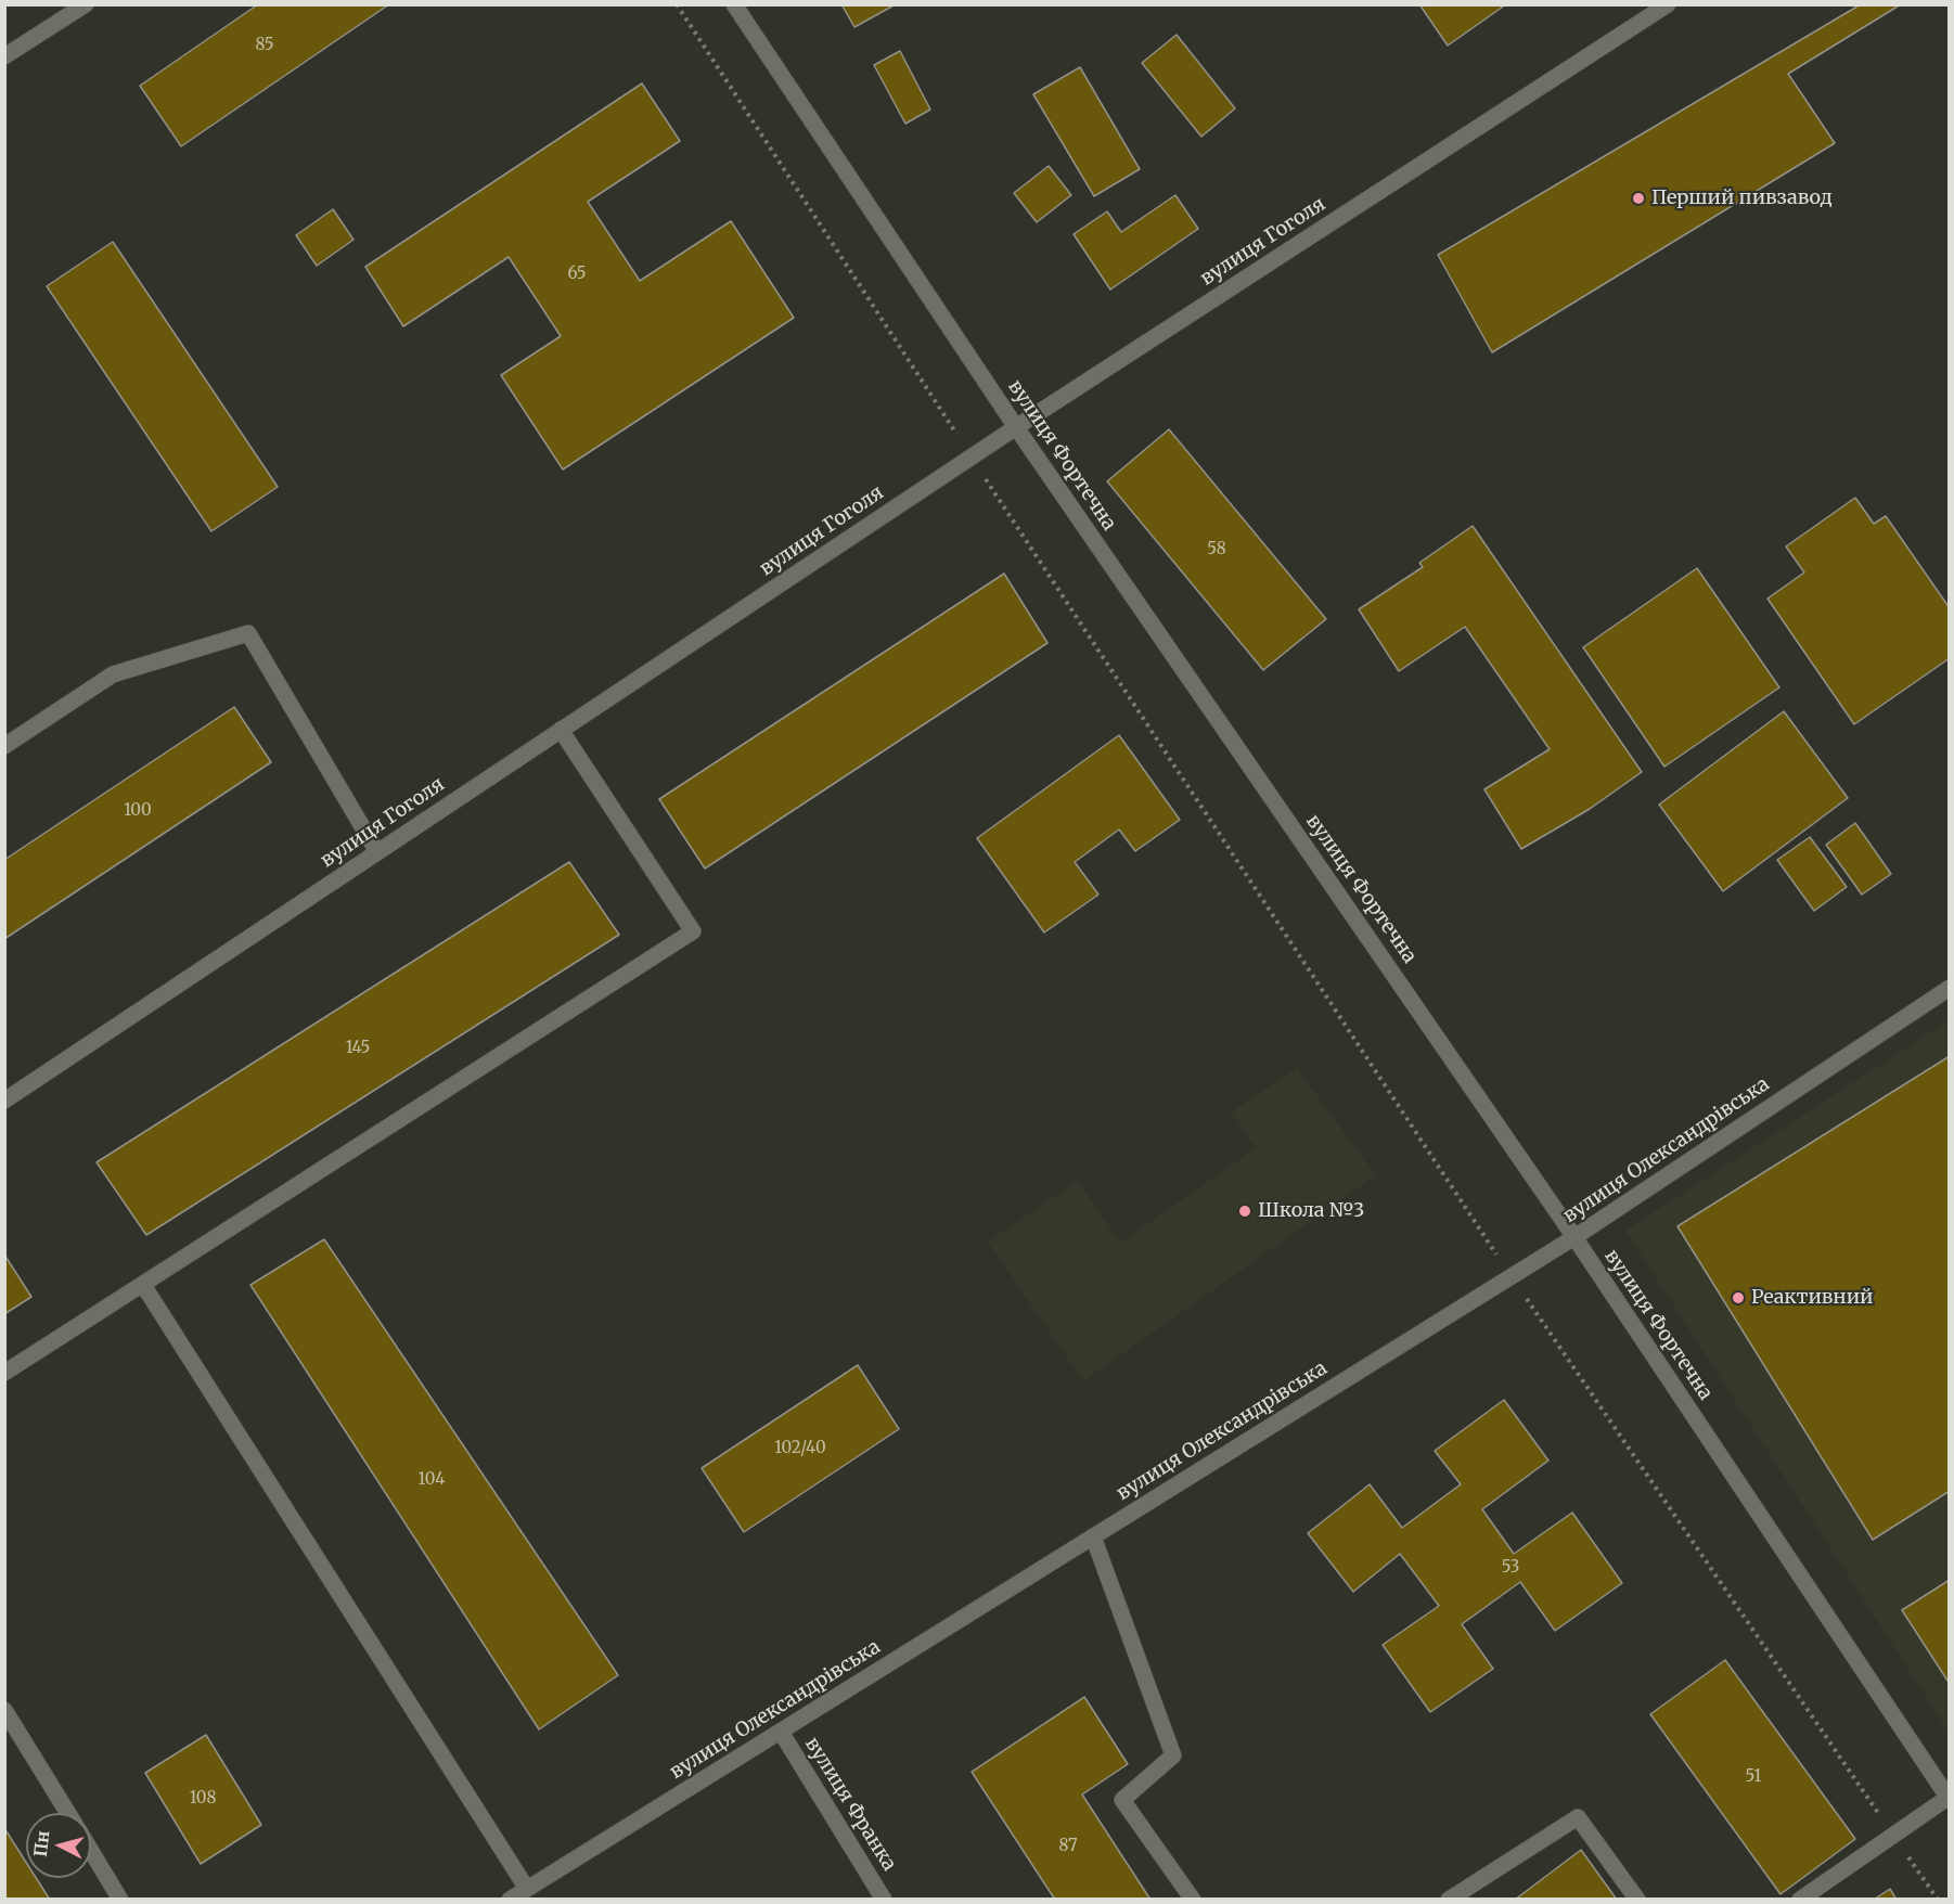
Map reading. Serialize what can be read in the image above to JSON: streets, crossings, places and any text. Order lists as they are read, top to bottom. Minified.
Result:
{"streets":{"street":["вулиця Гоголя","вулиця Фортечна","вулиця Олександрівська","вулиця Франка"]},"crossings":[["вулиця Гоголя","вулиця Фортечна"],["вулиця Фортечна","вулиця Олександрівська"],["вулиця Олександрівська","вулиця Франка"]],"places":["Перший пивзавод","Школа №3","Реактивний"],"house_numbers":["85","65","58","100","145","102/40","104","53","51","108","87"],"north":"left"}
